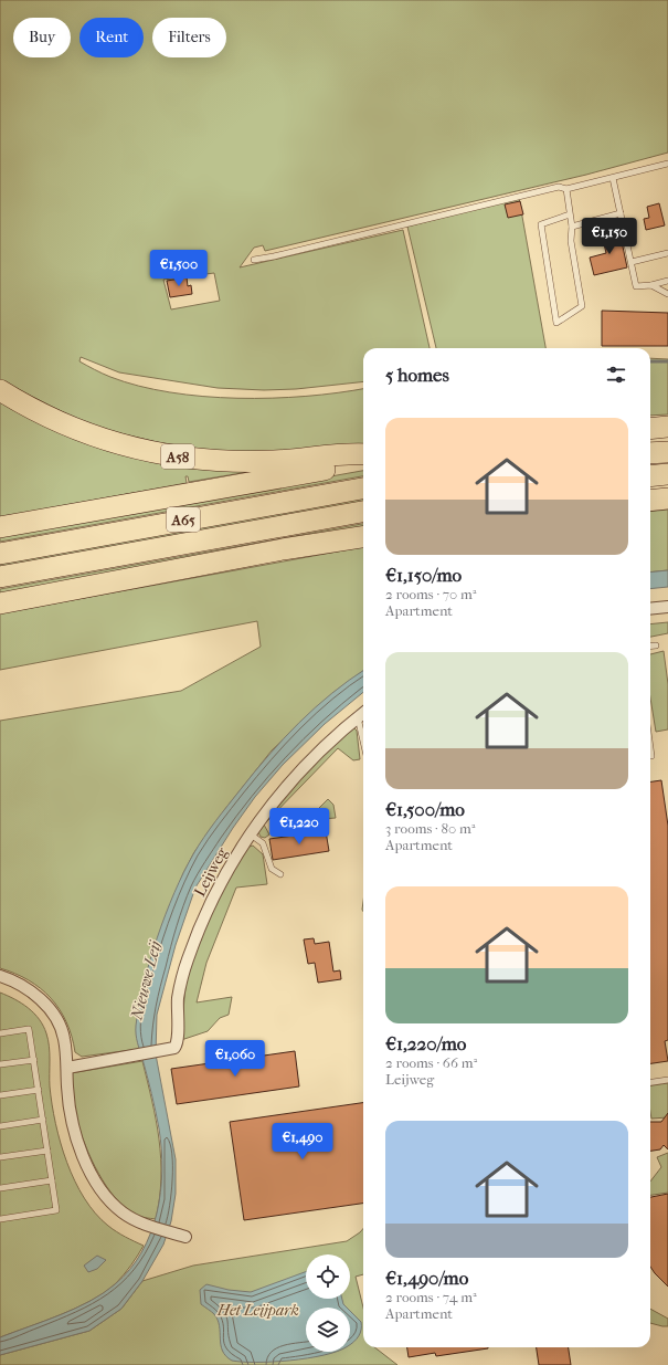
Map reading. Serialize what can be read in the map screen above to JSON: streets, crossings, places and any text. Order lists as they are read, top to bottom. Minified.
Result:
{"streets":{"highway":["A58","A65"],"street":["Leijweg"]},"water":["Nieuwe Leij"],"parks":["Het Leijpark"],"page":{"chip":["Buy","Rent","Filters"],"price":["€1,150","€1,500","€1,220","€1,060","€1,490"],"heading":"5 homes","list":[{"name":"€1,150/mo","note":"2 rooms · 70 m² · Apartment"},{"name":"€1,500/mo","note":"3 rooms · 80 m² · Apartment"},{"name":"€1,220/mo","note":"2 rooms · 66 m² · Leijweg"},{"name":"€1,490/mo","note":"2 rooms · 74 m² · Apartment"}]}}
